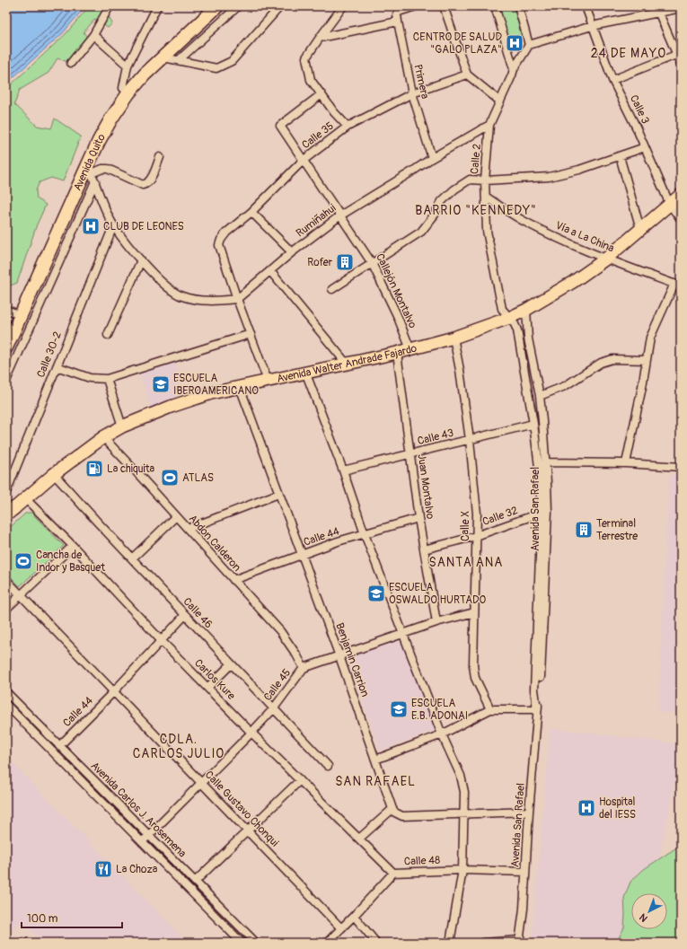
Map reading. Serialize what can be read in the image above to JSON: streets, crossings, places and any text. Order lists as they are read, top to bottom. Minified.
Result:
{"streets":{"highway":["Avenida Quito"],"main road":["Avenida Walter Andrade Fajardo"],"street":["Primera","Calle 3","Calle 35","Calle 2","Rumiñahui","Vía a La China","Callejón Montalvo","Calle 30-2","Calle 43","Juan Montalvo","Avenida San Rafael","Calle 32","Calle X","Calle 44","Abdon Calderon","Calle 46","Benjamin Carrion","Carlos Kure","Calle 45","Calle Gustavo Chonqui","Avenida Carlos J. Arosemena","Calle 48"]},"crossings":[["Primera","Calle 35"],["Primera","Rumiñahui"],["Calle 3","Avenida Walter Andrade Fajardo"],["Calle 35","Rumiñahui"],["Calle 35","Callejón Montalvo"],["Calle 2","Rumiñahui"],["Calle 2","Vía a La China"],["Calle 2","Avenida Walter Andrade Fajardo"],["Calle 2","Avenida San Rafael"],["Rumiñahui","Callejón Montalvo"],["Vía a La China","Avenida Walter Andrade Fajardo"],["Callejón Montalvo","Avenida Walter Andrade Fajardo"],["Avenida Walter Andrade Fajardo","Juan Montalvo"],["Avenida Walter Andrade Fajardo","Avenida San Rafael"],["Avenida Walter Andrade Fajardo","Calle X"],["Avenida Walter Andrade Fajardo","Abdon Calderon"],["Avenida Walter Andrade Fajardo","Calle 46"],["Avenida Walter Andrade Fajardo","Benjamin Carrion"],["Avenida Walter Andrade Fajardo","Carlos Kure"],["Calle 43","Juan Montalvo"],["Calle 43","Avenida San Rafael"],["Calle 43","Calle X"],["Juan Montalvo","Calle 32"],["Juan Montalvo","Calle 44"],["Juan Montalvo","Calle 45"],["Avenida San Rafael","Calle 32"],["Avenida San Rafael","Calle 48"],["Calle 32","Calle X"],["Calle X","Calle 45"],["Calle 44","Abdon Calderon"],["Calle 44","Calle 46"],["Calle 44","Benjamin Carrion"],["Calle 44","Carlos Kure"],["Calle 44","Calle Gustavo Chonqui"],["Calle 44","Avenida Carlos J. Arosemena"],["Abdon Calderon","Calle 45"],["Calle 46","Calle 45"],["Benjamin Carrion","Calle 45"],["Carlos Kure","Calle 45"],["Carlos Kure","Calle 48"],["Calle 45","Calle Gustavo Chonqui"],["Calle 45","Avenida Carlos J. Arosemena"],["Calle Gustavo Chonqui","Calle 48"]],"districts":["24 DE MAYO","BARRIO \"KENNEDY\"","SANTA ANA","CDLA. CARLOS JULIO","SAN RAFAEL"],"places":{"hospital":["CENTRO DE SALUD \"GALO PLAZA\"","CLUB DE LEONES","Hospital del IESS"],"building":["Rofer","Terminal Terrestre"],"school or university":["ESCUELA IBEROAMERICANO","ESCUELA OSWALDO HURTADO","ESCUELA E.B. ADONAI"],"fuel station":["La chiquita"],"sports":["ATLAS","Cancha de Indor y Basquet"],"restaurant":["La Choza"]},"scale_bar":"100 m","north":"bottom left"}
